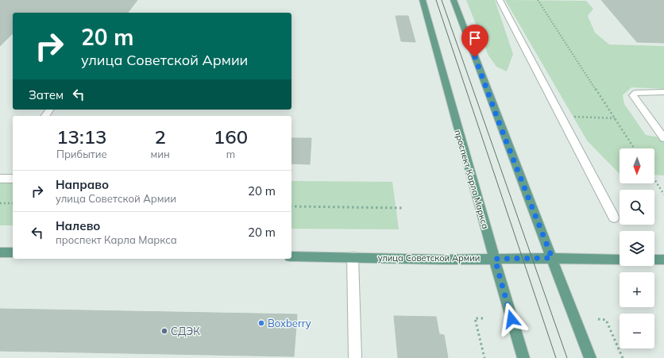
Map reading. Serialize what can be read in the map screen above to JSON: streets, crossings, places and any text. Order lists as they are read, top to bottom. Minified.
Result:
{"streets":{"main road":["проспект Карла Маркса","улица Советской Армии"]},"crossings":[["проспект Карла Маркса","улица Советской Армии"]],"places":["Boxberry","СДЭК"],"north":"bottom","page":{"turn":["20 m","улица Советской Армии"],"then":"Затем","eta":["13:13","Прибытие","2","мин","160","m"],"map_buttons":["+","−"],"list":[{"name":"Направо","note":"улица Советской Армии","value":"20 m"},{"name":"Налево","note":"проспект Карла Маркса","value":"20 m"}]}}
